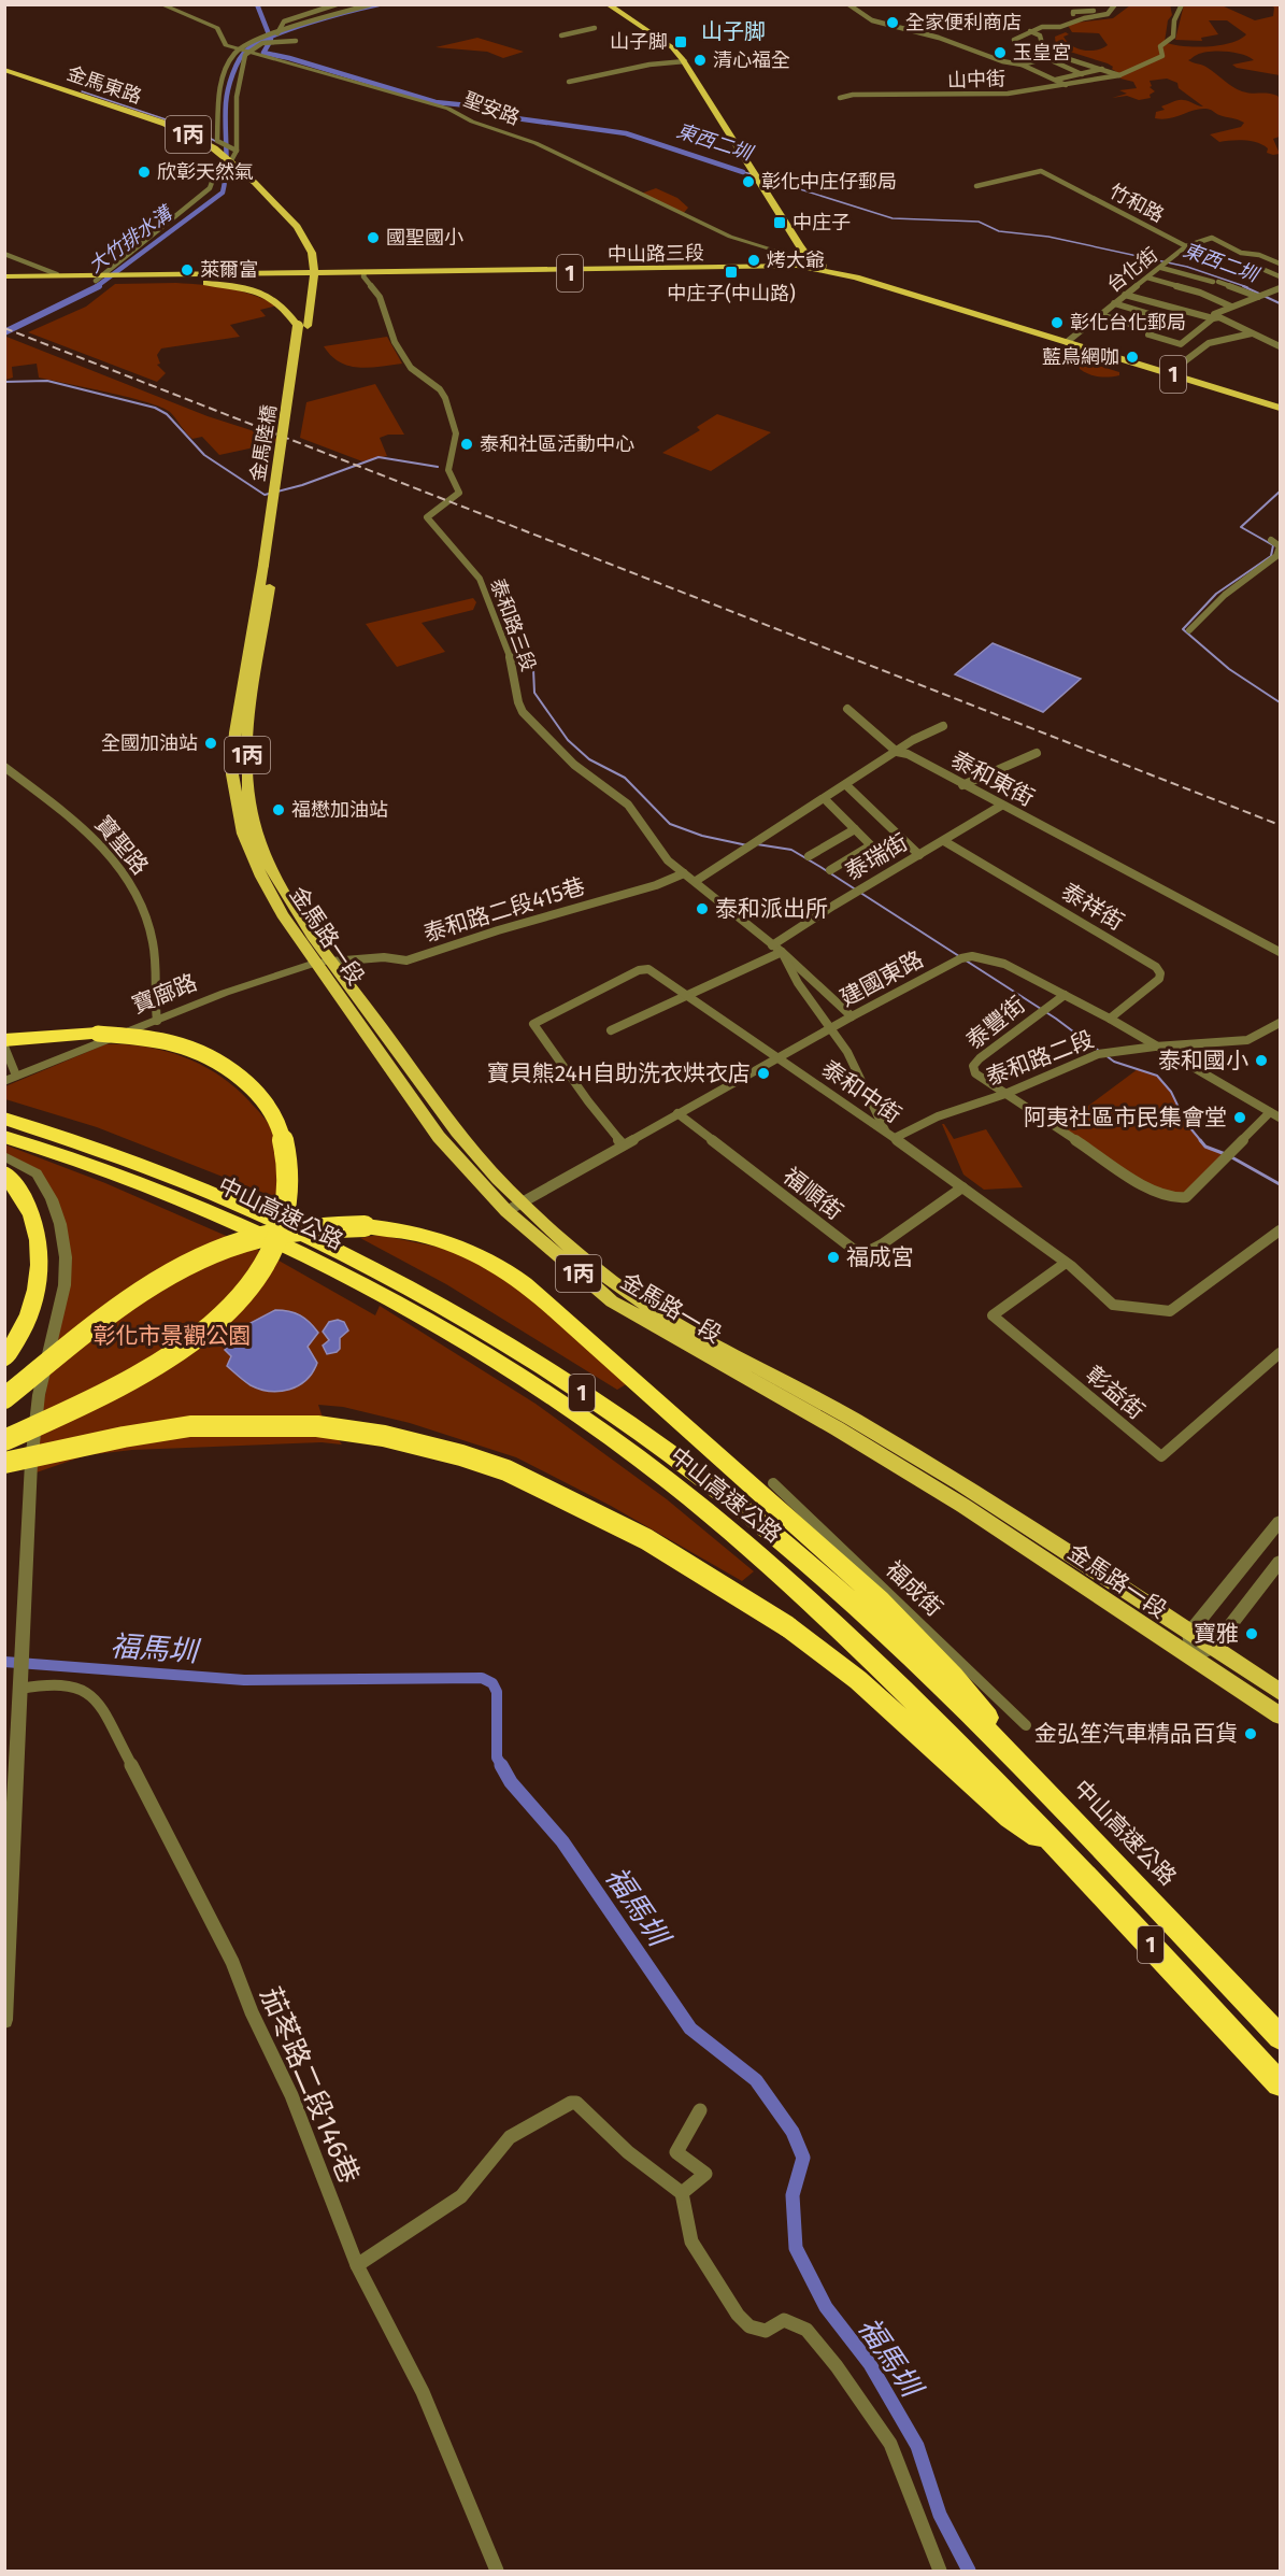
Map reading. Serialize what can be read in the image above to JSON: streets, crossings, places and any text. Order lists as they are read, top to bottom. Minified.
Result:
{"streets":{"highway":["1","中山高速公路"],"main road":["金馬東路","1丙","中山路三段","金馬陸橋","金馬路一段"],"street":["山中街","聖安路","竹和路","台化街","泰和路三段","泰和東街","寶聖路","泰瑞街","泰祥街","泰和路二段415巷","建國東路","寶廍路","泰豐街","泰和路二段","泰和中街","福順街","彰益街","福成街","茄苳路二段146巷"]},"crossings":[["金馬東路","1丙"],["金馬東路","中山路三段"],["聖安路","中山路三段"],["1丙","中山路三段"],["1丙","1"],["1丙","金馬陸橋"],["竹和路","台化街"],["中山路三段","台化街"],["中山路三段","1"],["中山路三段","泰和路三段"],["1","金馬陸橋"],["金馬陸橋","金馬路一段"],["泰和路三段","泰和路二段415巷"],["泰和東街","泰瑞街"],["寶聖路","寶廍路"],["泰瑞街","泰祥街"],["泰祥街","建國東路"],["泰和路二段415巷","金馬路一段"],["泰和路二段415巷","寶廍路"],["金馬路一段","建國東路"],["金馬路一段","寶廍路"],["建國東路","泰豐街"],["建國東路","泰和路二段"],["建國東路","泰和中街"],["建國東路","福順街"],["泰豐街","泰和路二段"],["泰和路二段","泰和中街"],["泰和中街","福順街"],["泰和中街","彰益街"]],"districts":["山子脚"],"water":["東西二圳","大竹排水溝","福馬圳"],"parks":["彰化市景觀公園"],"places":{"other":["全家便利商店","玉皇宮","清心福全","欣彰天然氣","彰化中庄仔郵局","國聖國小","烤大爺","萊爾富","彰化台化郵局","藍鳥網咖","泰和社區活動中心","全國加油站","福懋加油站","泰和派出所","泰和國小","寶貝熊24H自助洗衣烘衣店","阿夷社區市民集會堂","福成宮","寶雅","金弘笙汽車精品百貨"],"transit":["山子脚","中庄子","中庄子(中山路)"]}}
